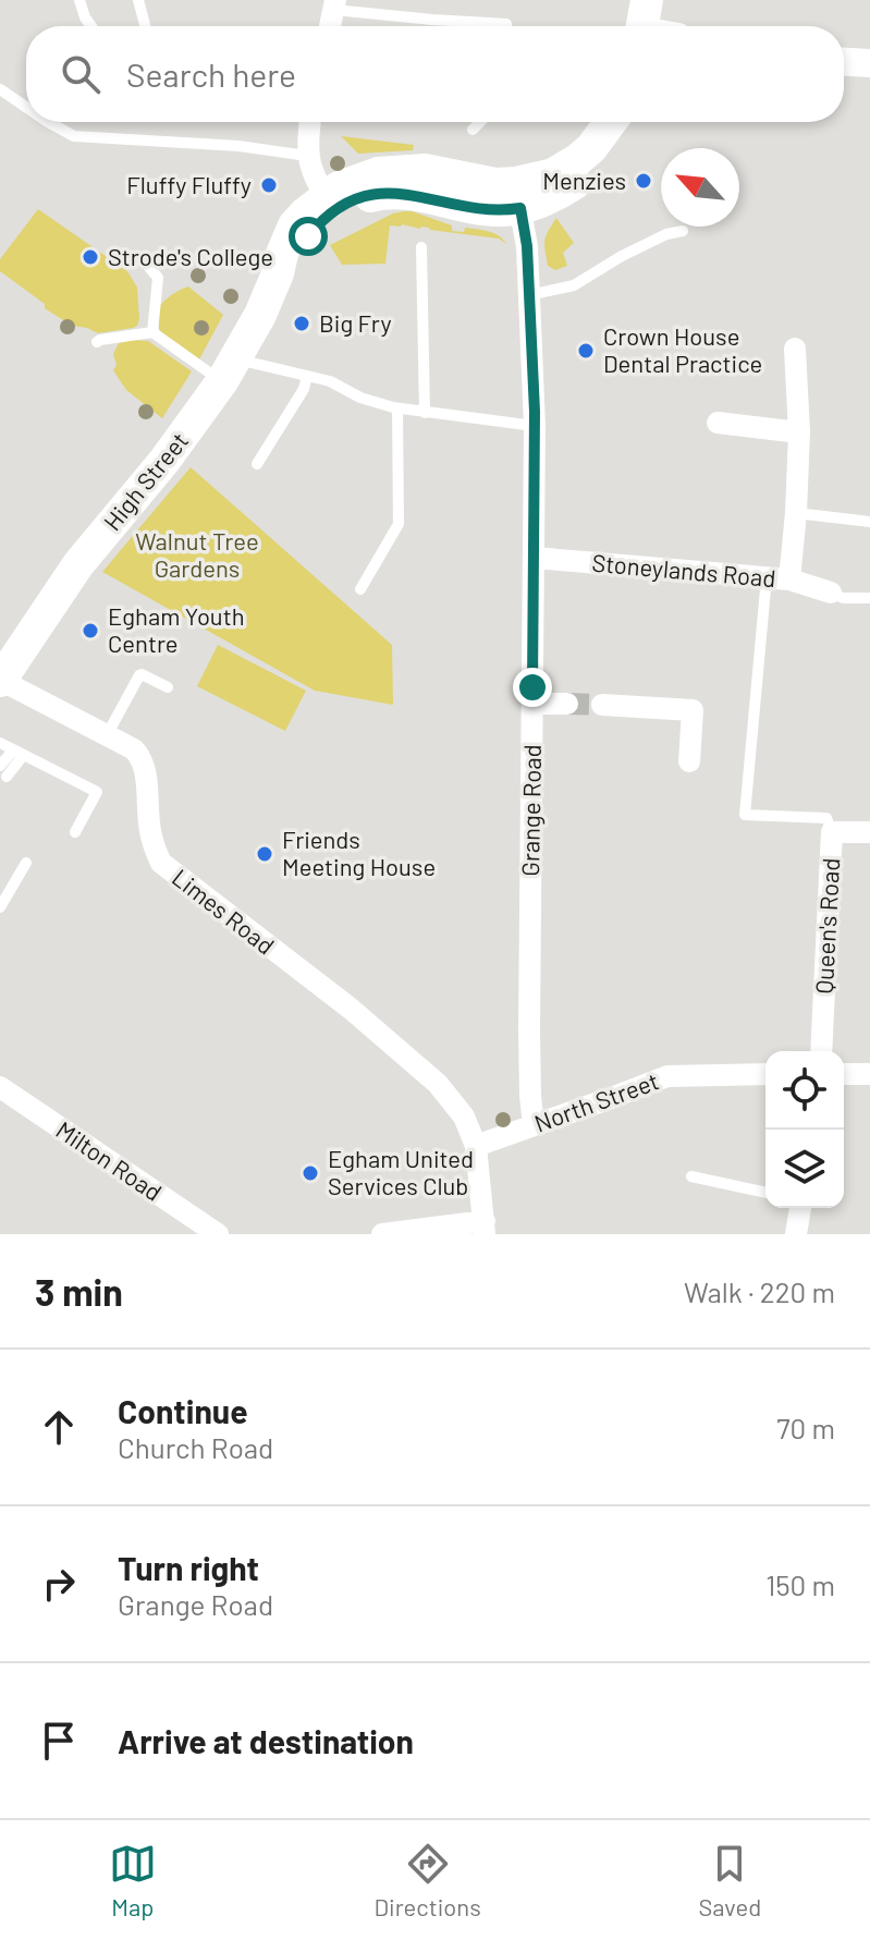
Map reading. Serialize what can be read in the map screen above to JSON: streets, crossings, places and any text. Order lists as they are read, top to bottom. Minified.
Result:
{"streets":{"main road":["High Street"],"street":["Stoneylands Road","Grange Road","Limes Road","Queen's Road","North Street","Milton Road"]},"crossings":[["High Street","Limes Road"],["Stoneylands Road","Grange Road"],["Grange Road","North Street"],["Limes Road","North Street"]],"parks":["Walnut Tree Gardens"],"places":["Menzies","Fluffy Fluffy","Strode's College","Big Fry","Crown House Dental Practice","Egham Youth Centre","Friends Meeting House","Egham United Services Club"],"north":"top left","page":{"search":"Search here","heading":["3 min","Walk · 220 m"],"list":[["Continue","Church Road","70 m"],["Turn right","Grange Road","150 m"],"Arrive at destination"],"nav":["Map","Directions","Saved"]}}
